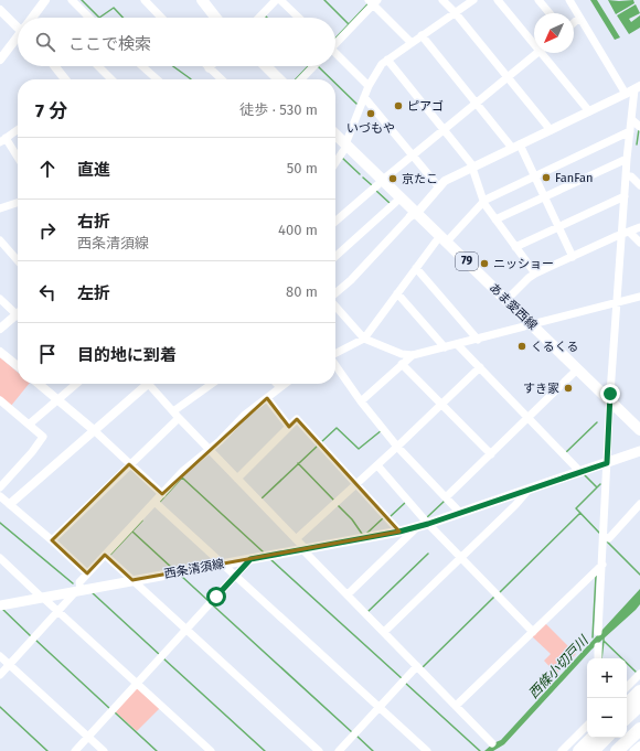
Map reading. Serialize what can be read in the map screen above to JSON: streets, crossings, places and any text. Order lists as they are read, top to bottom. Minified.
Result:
{"streets":{"main road":["79","あま愛西線","西条清須線"]},"water":["西條小切戸川"],"places":["ピアゴ","いづもや","FanFan","京たこ","ニッショー","くるくる","すき家"],"north":"bottom left","page":{"search":"ここで検索","heading":["7 分","徒歩 · 530 m"],"list":[["直進","50 m"],["右折","西条清須線","400 m"],["左折","80 m"],"目的地に到着"],"map_buttons":["+","−"]}}
